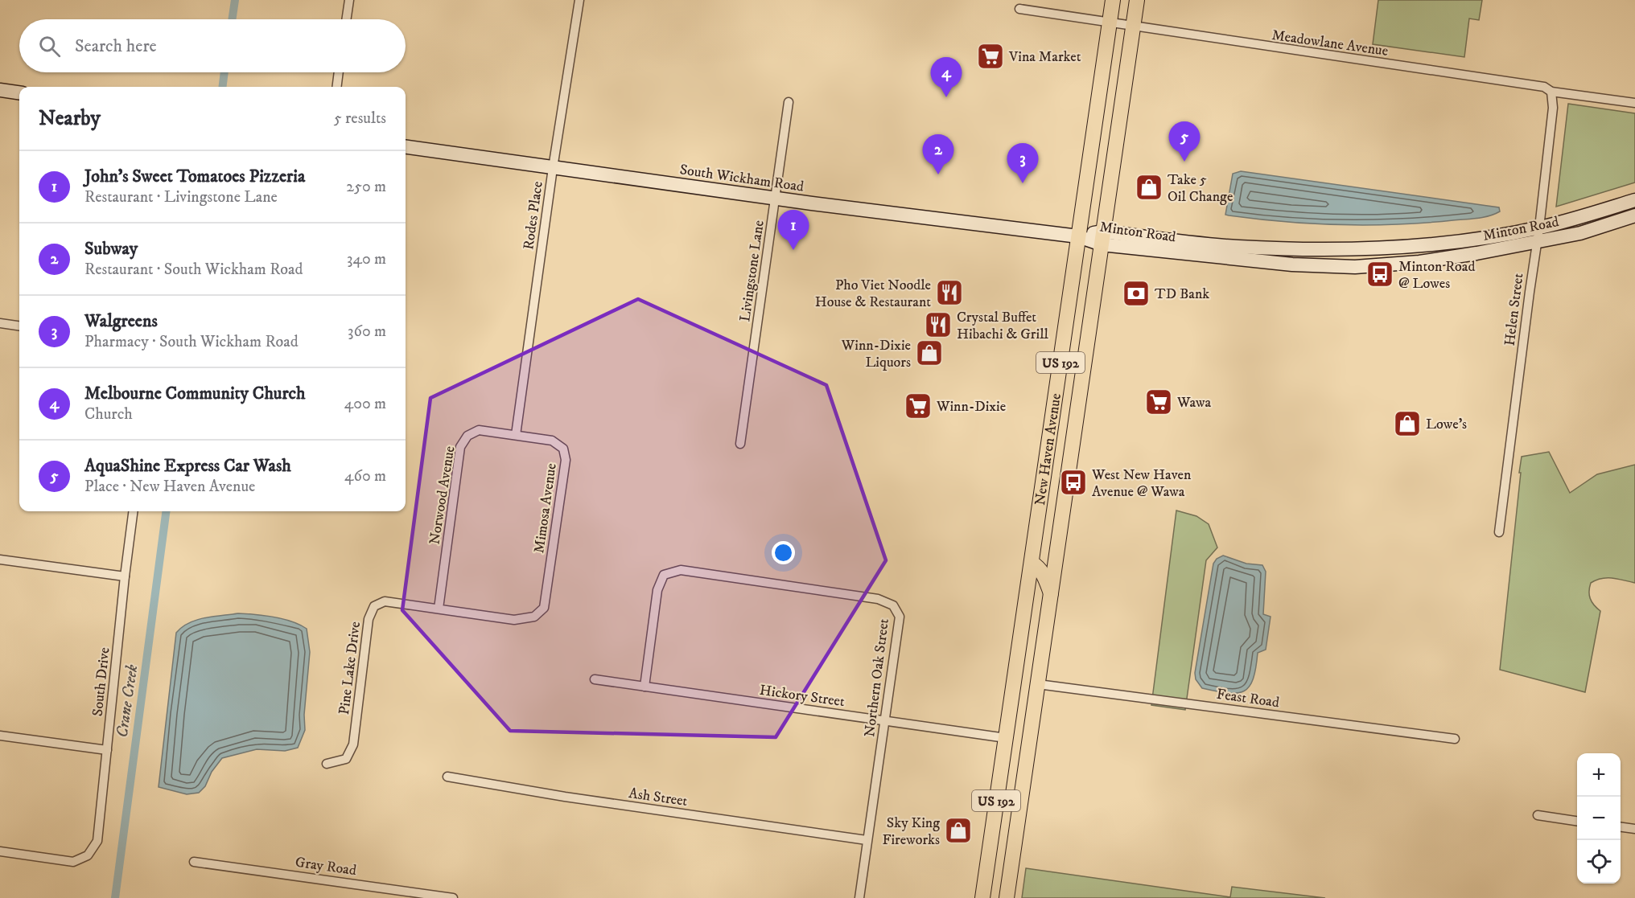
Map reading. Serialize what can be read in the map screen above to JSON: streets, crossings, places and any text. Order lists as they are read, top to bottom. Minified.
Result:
{"streets":{"main road":["South Wickham Road","Minton Road","US 192","New Haven Avenue"],"street":["Meadowlane Avenue","Rodes Place","Livingstone Lane","Helen Street","Norwood Avenue","Mimosa Avenue","Pine Lake Drive","Northern Oak Street","South Drive","Hickory Street","Feast Road","Ash Street","Gray Road"]},"crossings":[["Meadowlane Avenue","Helen Street"],["Meadowlane Avenue","New Haven Avenue"],["South Wickham Road","Rodes Place"],["South Wickham Road","Minton Road"],["South Wickham Road","Livingstone Lane"],["South Wickham Road","New Haven Avenue"],["Rodes Place","Norwood Avenue"],["Rodes Place","Mimosa Avenue"],["Minton Road","Helen Street"],["Minton Road","New Haven Avenue"],["New Haven Avenue","Hickory Street"],["New Haven Avenue","Feast Road"],["Norwood Avenue","Mimosa Avenue"],["Norwood Avenue","Pine Lake Drive"],["Mimosa Avenue","Pine Lake Drive"],["Northern Oak Street","Hickory Street"],["Northern Oak Street","Ash Street"]],"water":["Crane Creek"],"places":{"supermarket":["Vina Market","Wawa","Winn-Dixie"],"shop":["Take 5 Oil Change","Winn-Dixie Liquors","Lowe's","Sky King Fireworks"],"bus stop":["Minton Road @ Lowes","West New Haven Avenue @ Wawa"],"restaurant":["Pho Viet Noodle House & Restaurant","Crystal Buffet Hibachi & Grill"],"bank":["TD Bank"]},"page":{"search":"Search here","pins":["4","5","2","3","1"],"heading":["Nearby","5 results"],"list":[{"mark":"1","name":"John's Sweet Tomatoes Pizzeria","note":"Restaurant · Livingstone Lane","value":"250 m"},{"mark":"2","name":"Subway","note":"Restaurant · South Wickham Road","value":"340 m"},{"mark":"3","name":"Walgreens","note":"Pharmacy · South Wickham Road","value":"360 m"},{"mark":"4","name":"Melbourne Community Church","note":"Church","value":"400 m"},{"mark":"5","name":"AquaShine Express Car Wash","note":"Place · New Haven Avenue","value":"460 m"}],"map_buttons":["+","−"]}}
